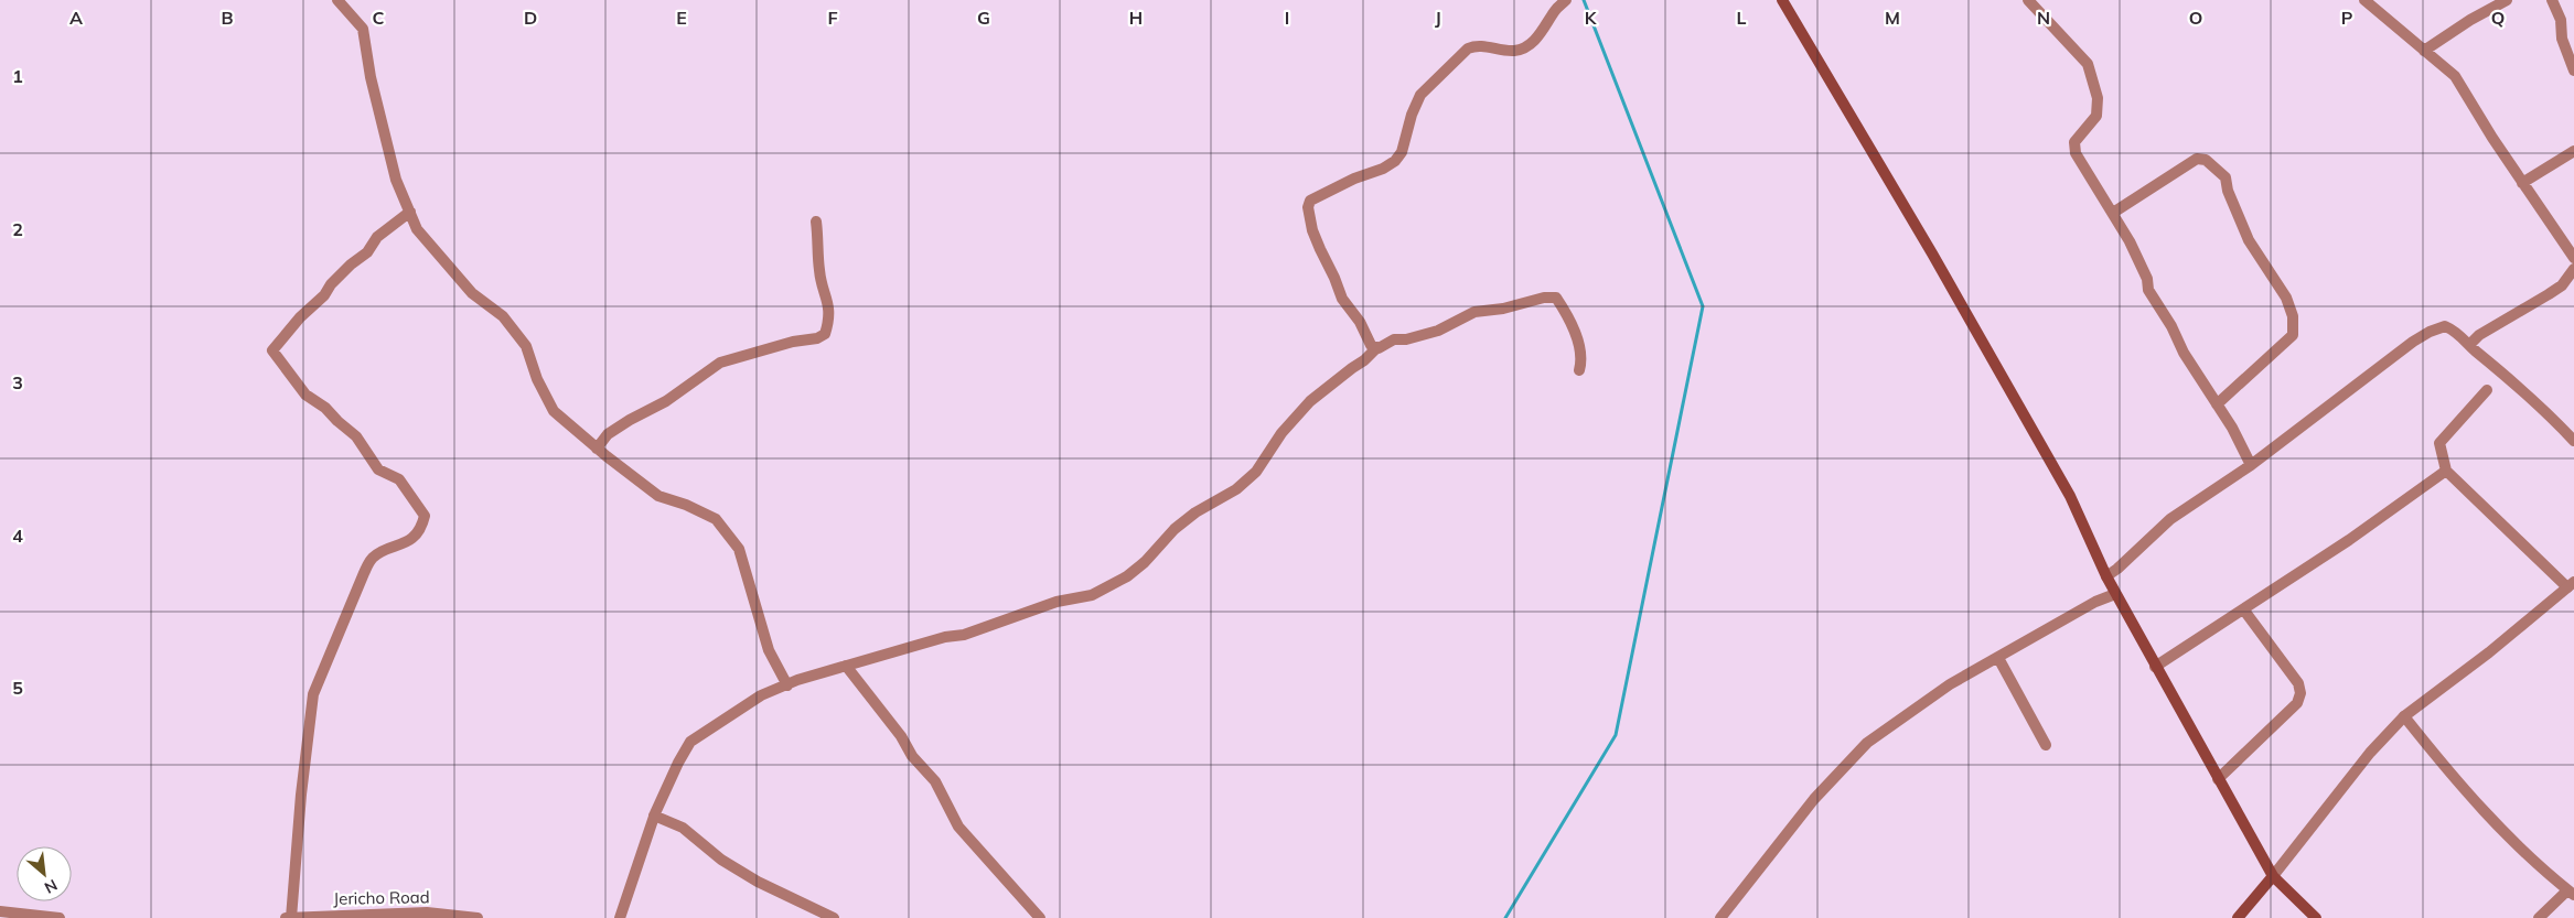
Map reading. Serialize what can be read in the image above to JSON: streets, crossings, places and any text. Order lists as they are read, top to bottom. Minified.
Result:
{"streets":{"street":["Jericho Road"]},"north":"bottom right","grid":{"columns":["A","B","C","D","E","F","G","H","I","J","K","L","M","N","O","P","Q"],"rows":["1","2","3","4","5"]}}
